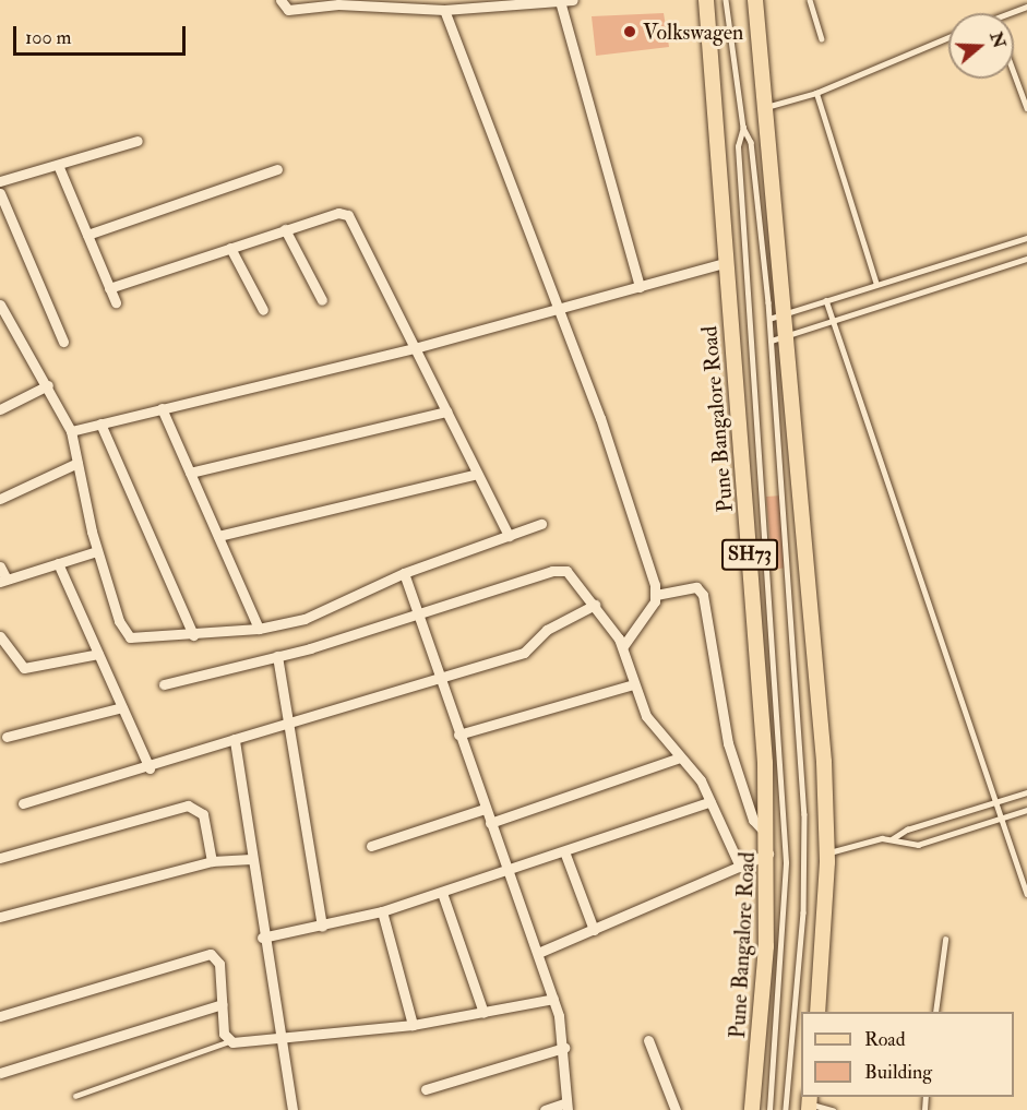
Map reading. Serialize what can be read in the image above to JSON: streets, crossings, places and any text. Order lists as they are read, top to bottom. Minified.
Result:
{"streets":{"main road":["Pune Bangalore Road","SH73"]},"places":["Volkswagen"],"legend":["Road","Building"],"scale_bar":"100 m","north":"right"}
